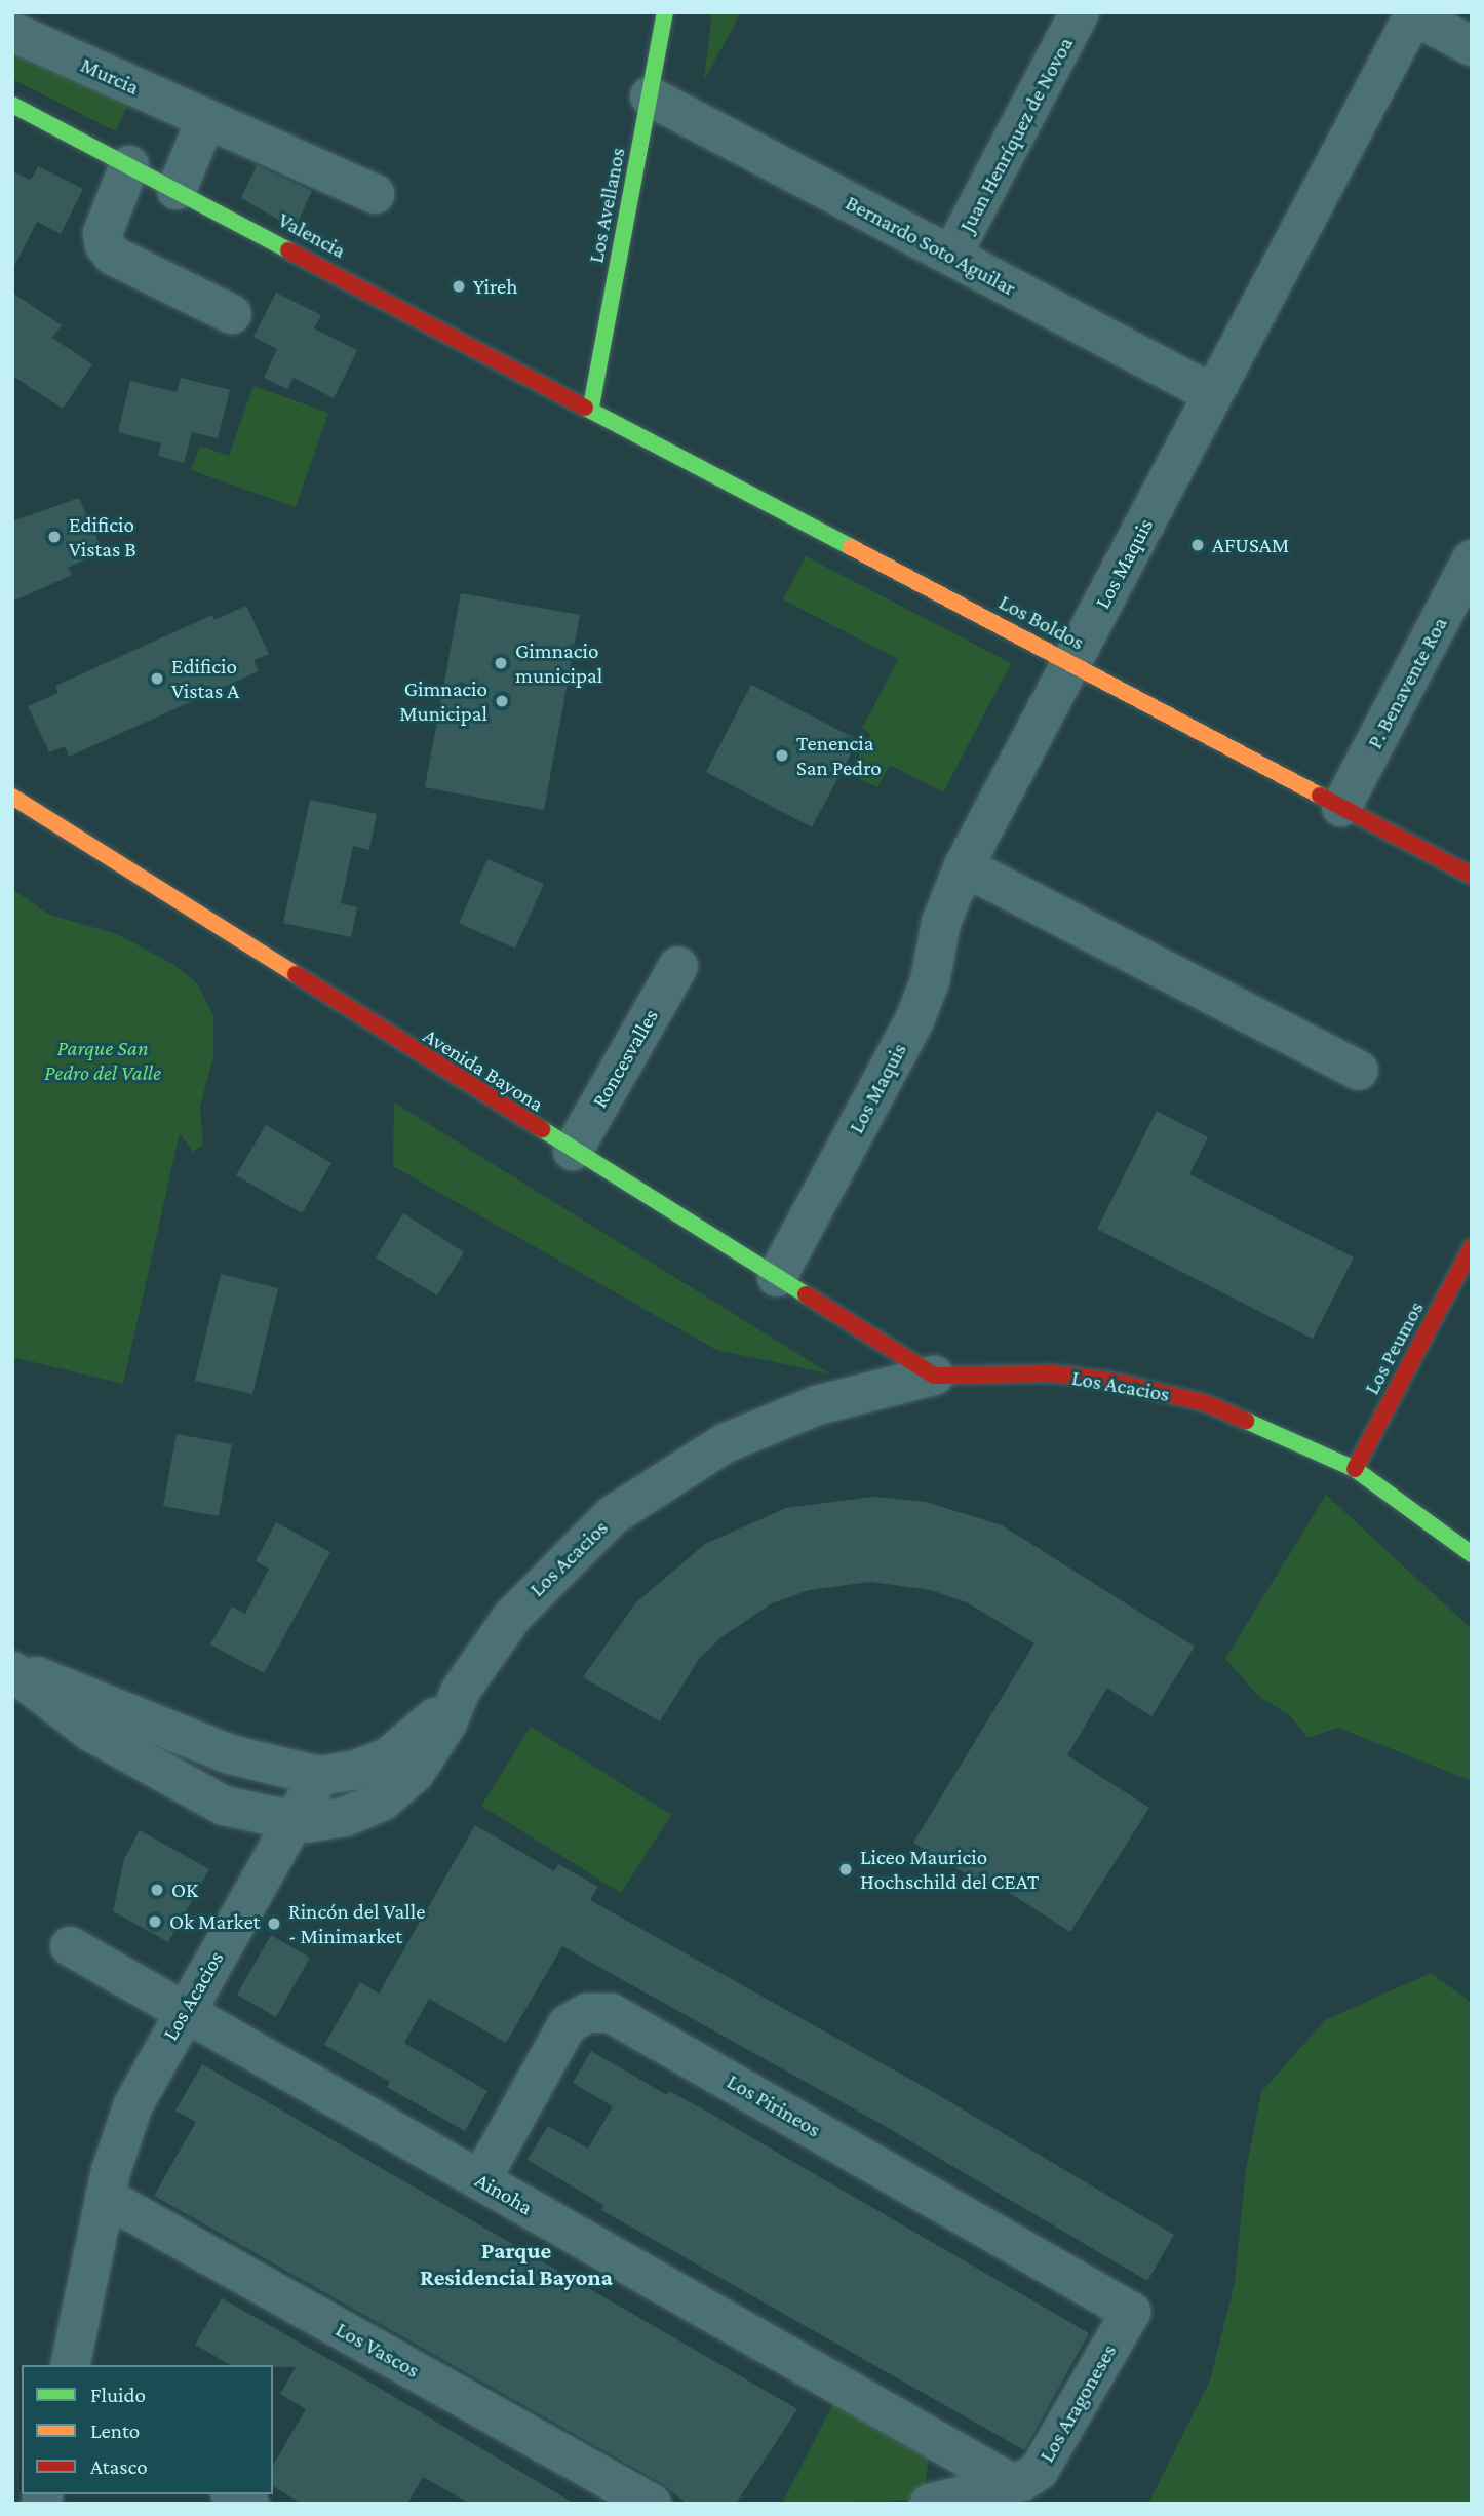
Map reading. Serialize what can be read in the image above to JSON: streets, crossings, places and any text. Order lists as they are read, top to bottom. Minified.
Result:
{"streets":{"street":["Murcia","Juan Henríquez de Novoa","Los Avellanos","Valencia","Bernardo Soto Aguilar","Los Maquis","Los Boldos","P. Benavente Roa","Roncesvalles","Avenida Bayona","Los Peumos","Los Acacios","Los Pirineos","Ainoha","Los Vascos","Los Aragoneses"]},"crossings":[["Juan Henríquez de Novoa","Bernardo Soto Aguilar"],["Los Avellanos","Valencia"],["Los Avellanos","Bernardo Soto Aguilar"],["Los Avellanos","Los Boldos"],["Valencia","Los Boldos"],["Bernardo Soto Aguilar","Los Maquis"],["Los Maquis","Los Boldos"],["Los Maquis","Avenida Bayona"],["Los Boldos","P. Benavente Roa"],["Roncesvalles","Avenida Bayona"],["Avenida Bayona","Los Acacios"],["Los Peumos","Los Acacios"],["Los Acacios","Ainoha"],["Los Acacios","Los Vascos"],["Los Pirineos","Ainoha"],["Los Pirineos","Los Aragoneses"],["Ainoha","Los Aragoneses"]],"districts":["Parque Residencial Bayona"],"parks":["Parque San Pedro del Valle"],"places":["Yireh","Edificio Vistas B","AFUSAM","Gimnacio municipal","Edificio Vistas A","Gimnacio Municipal","Tenencia San Pedro","Liceo Mauricio Hochschild del CEAT","OK","Ok Market","Rincón del Valle - Minimarket"],"legend":["Fluido","Lento","Atasco"]}
